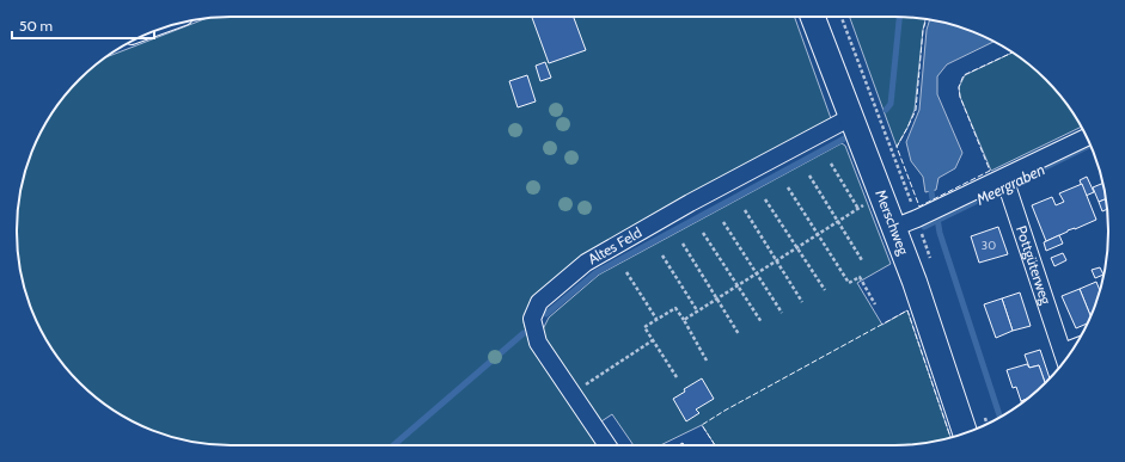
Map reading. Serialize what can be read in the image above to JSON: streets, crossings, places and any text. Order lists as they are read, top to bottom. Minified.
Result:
{"streets":{"street":["Merschweg","Altes Feld","Pottgüterweg"]},"crossings":[["Merschweg","Altes Feld"]],"water":["Meergraben"],"house_numbers":["30"],"scale_bar":"50 m"}
